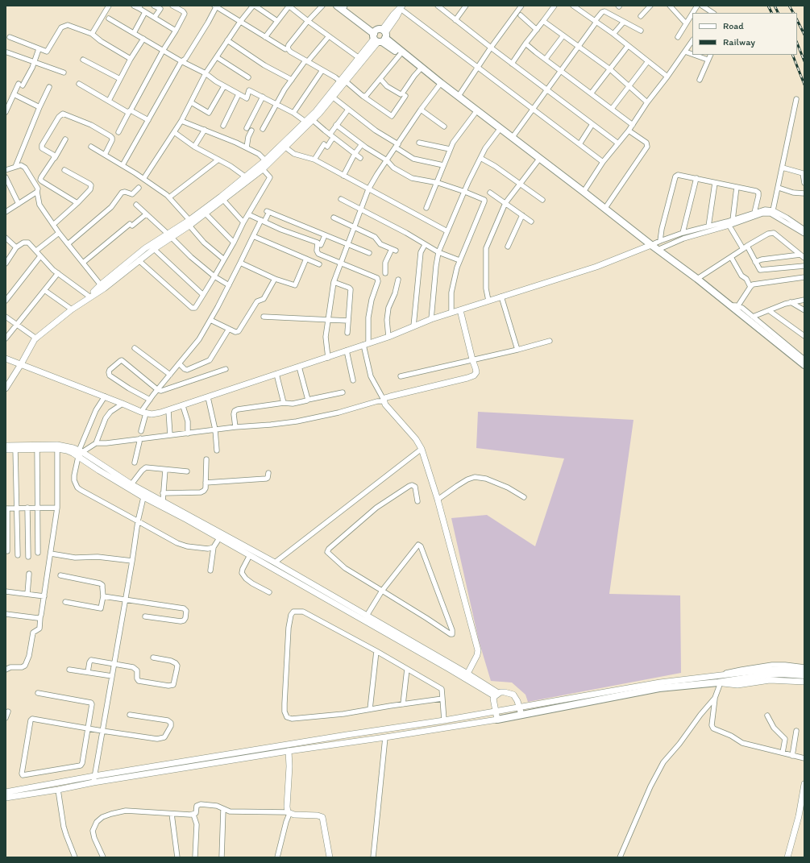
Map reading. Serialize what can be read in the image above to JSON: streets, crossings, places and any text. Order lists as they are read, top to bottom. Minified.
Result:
{"legend":["Road","Railway"]}
